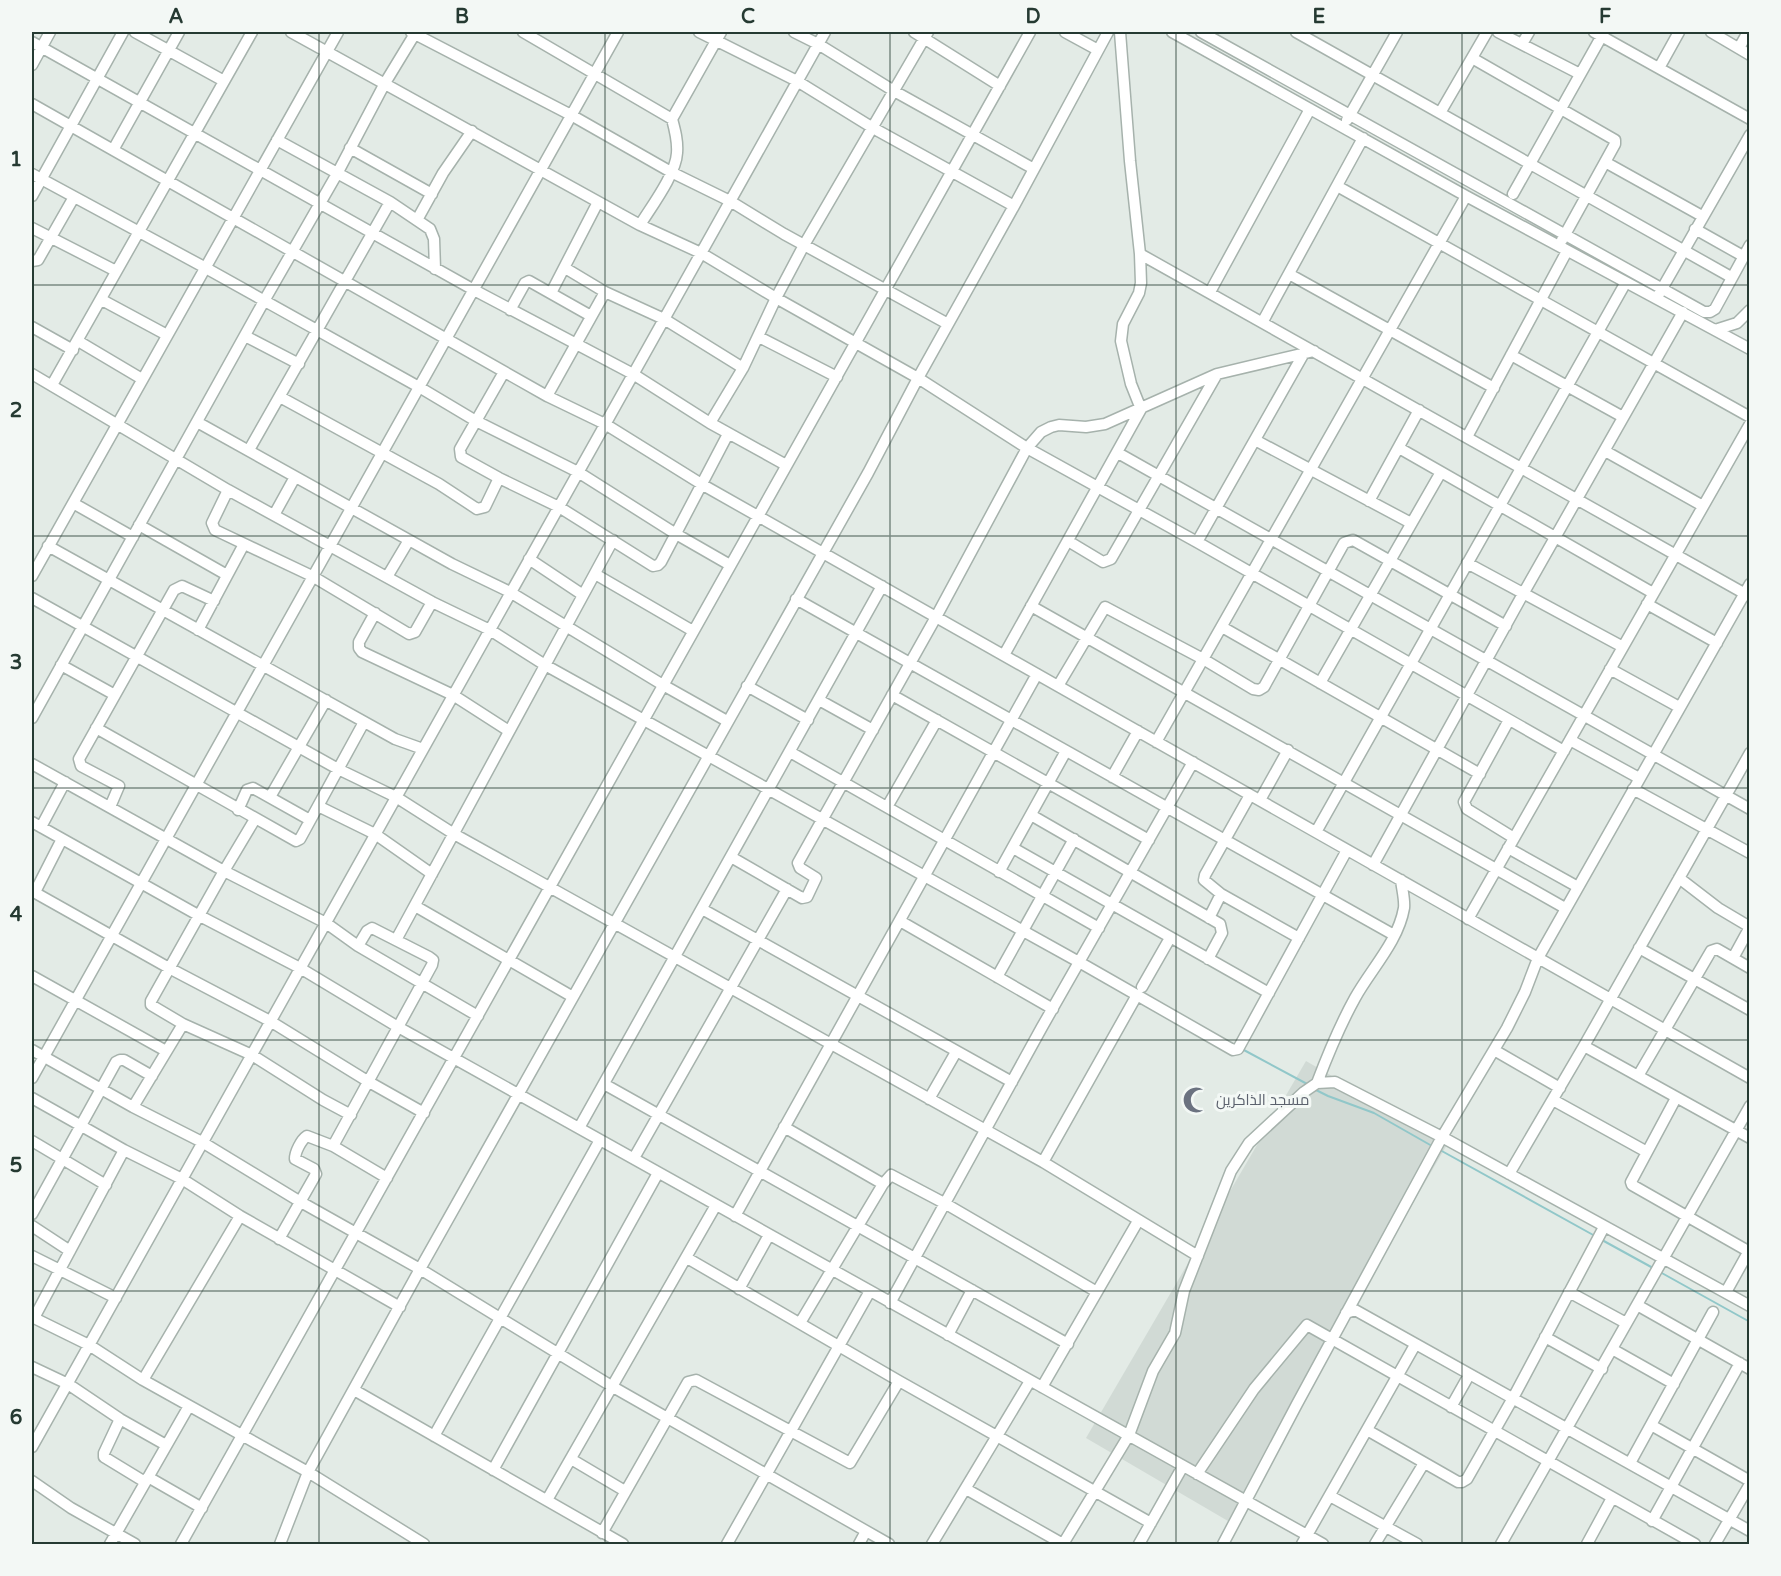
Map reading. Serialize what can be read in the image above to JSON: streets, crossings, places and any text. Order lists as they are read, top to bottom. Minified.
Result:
{"places":{"mosque":["مسجد الذاكرين"]},"grid":{"columns":["A","B","C","D","E","F"],"rows":["1","2","3","4","5","6"]}}
